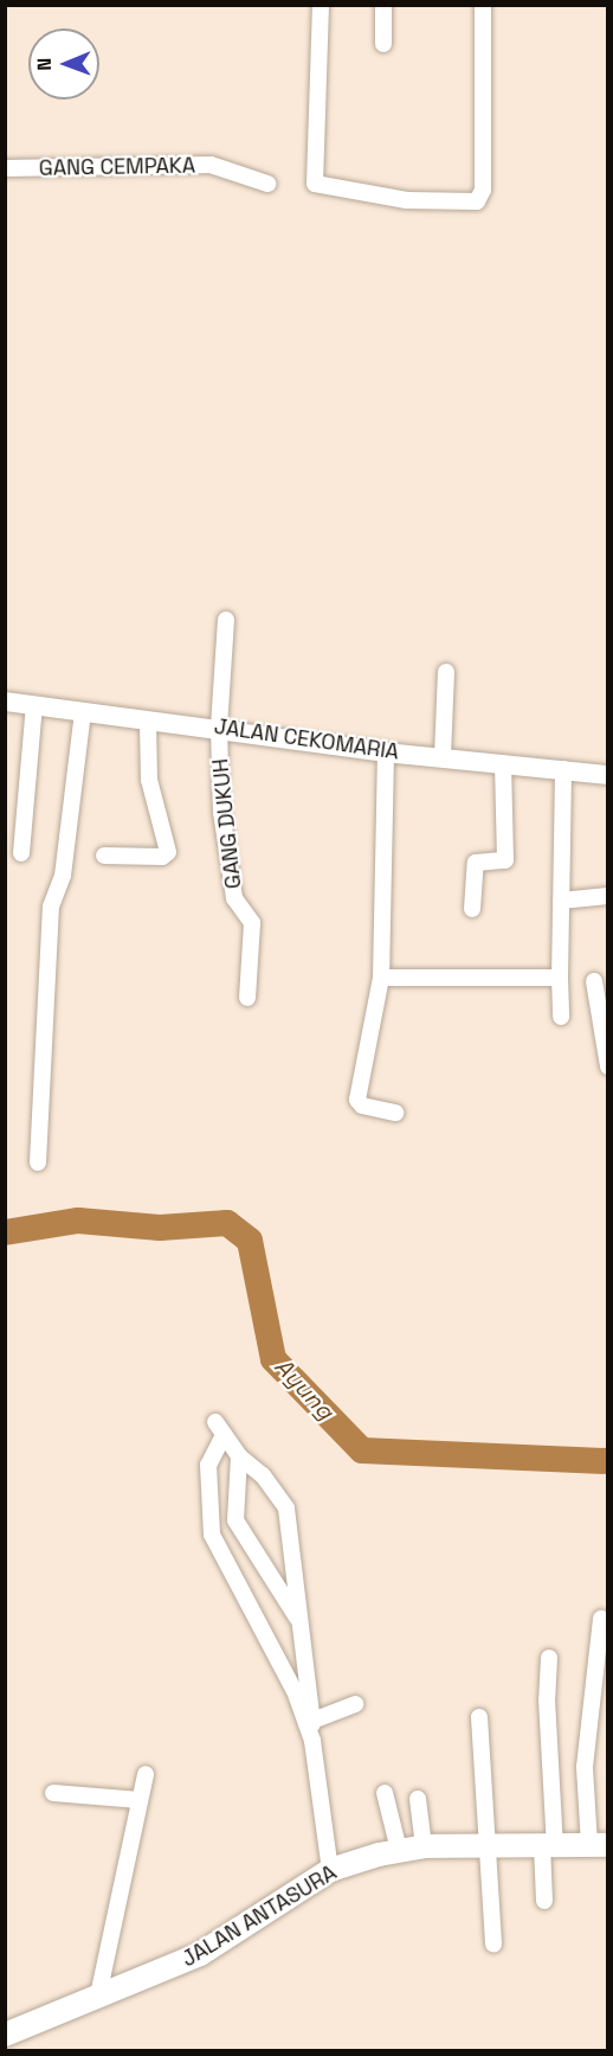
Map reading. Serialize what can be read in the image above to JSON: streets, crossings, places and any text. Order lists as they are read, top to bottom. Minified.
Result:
{"streets":{"main road":["JALAN ANTASURA"],"street":["GANG CEMPAKA","JALAN CEKOMARIA","GANG DUKUH"]},"crossings":[["JALAN CEKOMARIA","GANG DUKUH"]],"water":["Ayung"],"north":"left"}
